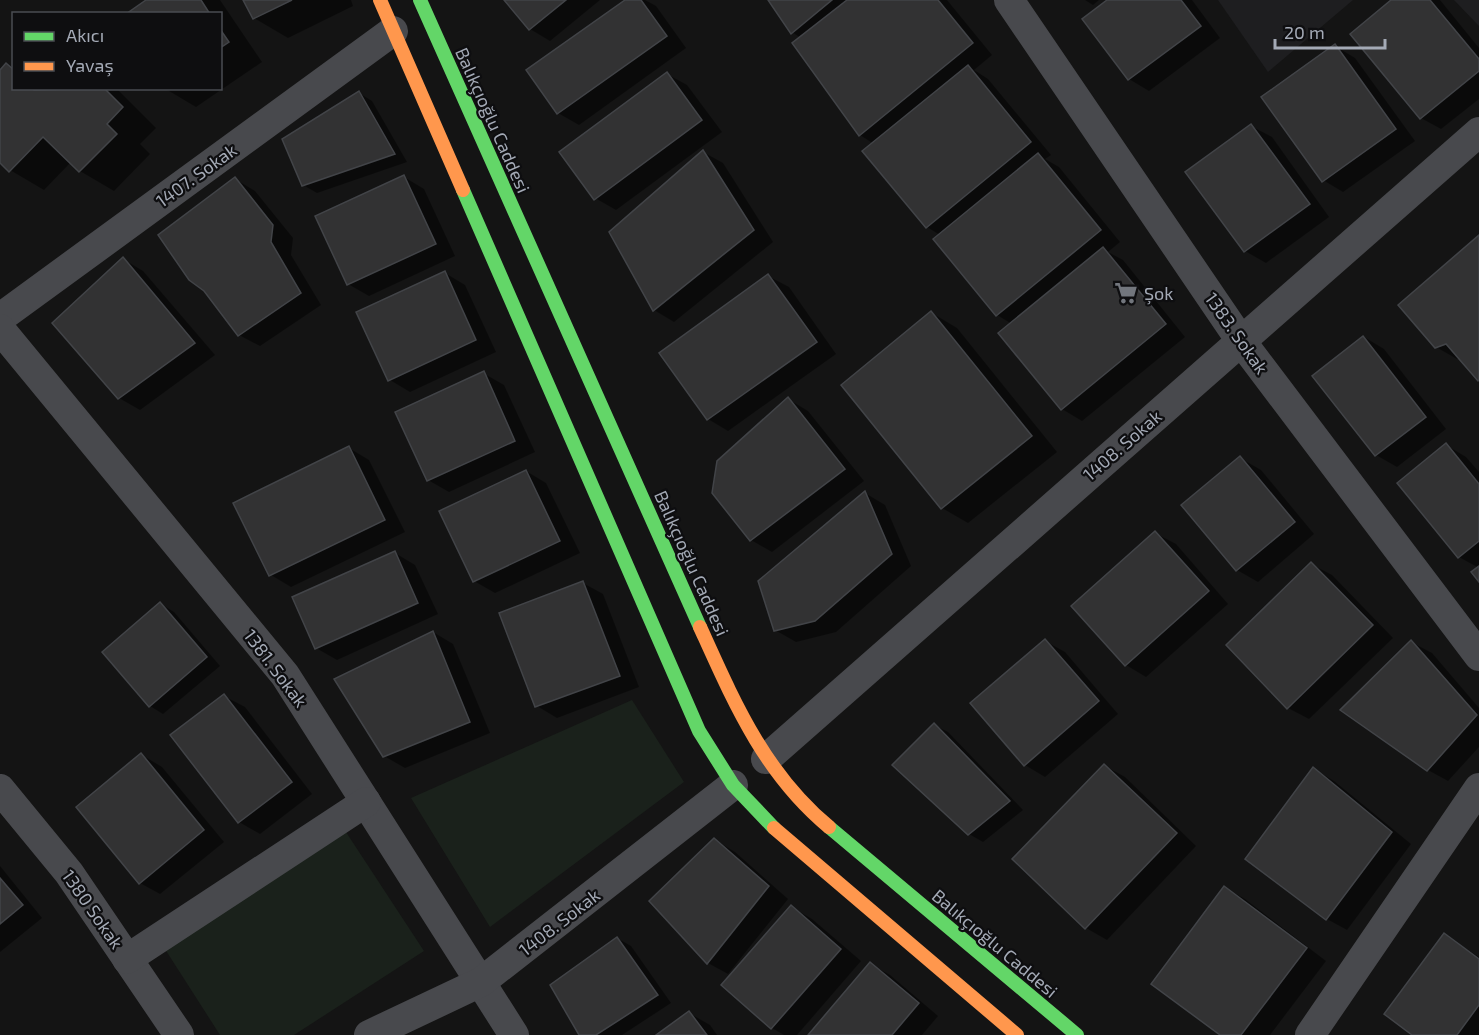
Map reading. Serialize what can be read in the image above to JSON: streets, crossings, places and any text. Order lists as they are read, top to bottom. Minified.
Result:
{"streets":{"street":["Balıkçıoğlu Caddesi","1407. Sokak","1383. Sokak","1408. Sokak","1381. Sokak","1380 Sokak"]},"crossings":[["Balıkçıoğlu Caddesi","1408. Sokak"],["1383. Sokak","1408. Sokak"],["1408. Sokak","1381. Sokak"]],"places":{"supermarket":["Şok"]},"legend":["Akıcı","Yavaş"],"scale_bar":"20 m"}
